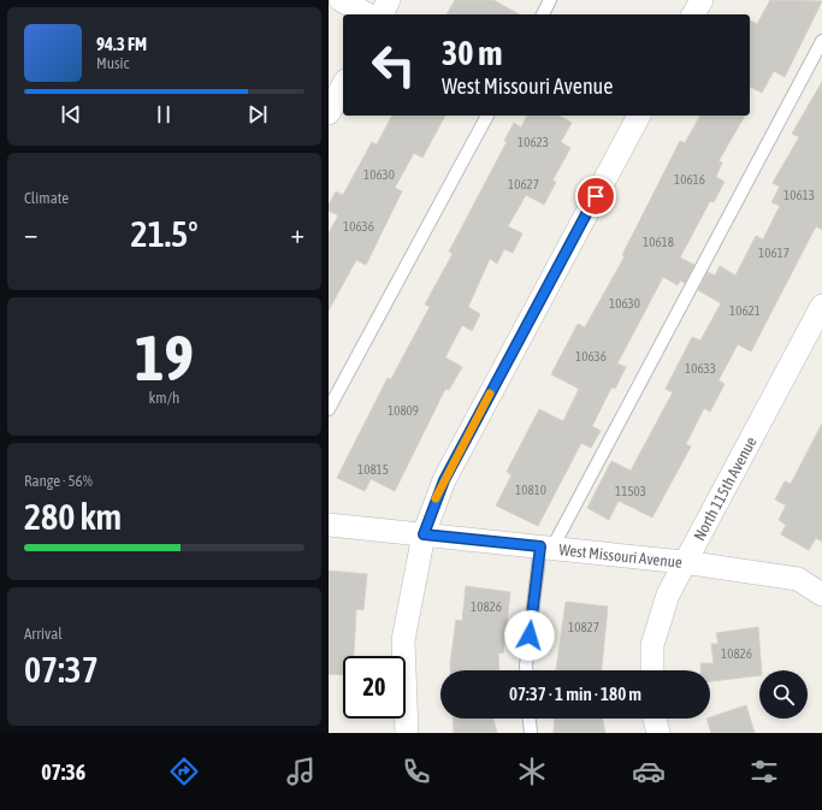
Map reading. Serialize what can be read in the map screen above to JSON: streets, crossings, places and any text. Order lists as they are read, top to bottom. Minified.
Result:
{"streets":{"street":["North 115th Avenue","West Missouri Avenue"]},"crossings":[["North 115th Avenue","West Missouri Avenue"]],"house_numbers":["10623","10630","10616","10627","10613","10636","10618","10617","10630","10621","10636","10633","10809","10815","10810","11503","10826","10827","10826"],"page":{"turn":["30 m","West Missouri Avenue"],"song":["94.3 FM","Music"],"tile":["Climate",["19","km/h"],["Range · 56%","280 km"],["Arrival","07:37"]],"heat":["−","21.5°","+"],"limit":"20","trip":"07:37 · 1 min · 180 m","tabs":"07:36"}}
